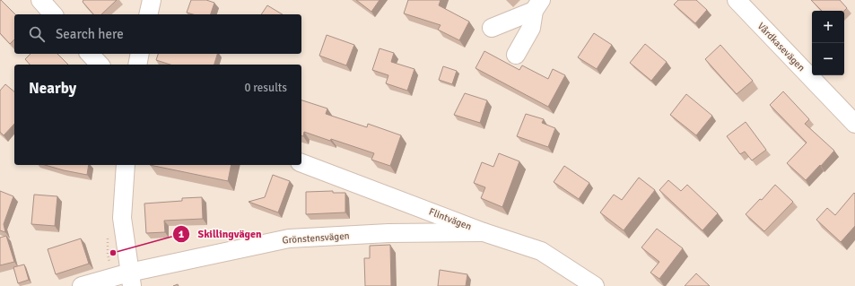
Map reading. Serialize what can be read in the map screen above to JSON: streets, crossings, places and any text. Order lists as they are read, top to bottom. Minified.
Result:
{"streets":{"street":["Vårdkasevägen","Flintvägen","Grönstensvägen"]},"crossings":[["Flintvägen","Grönstensvägen"]],"places":["Skillingvägen"],"page":{"map_buttons":["+","−"],"search":"Search here","heading":["Nearby","0 results"]}}
